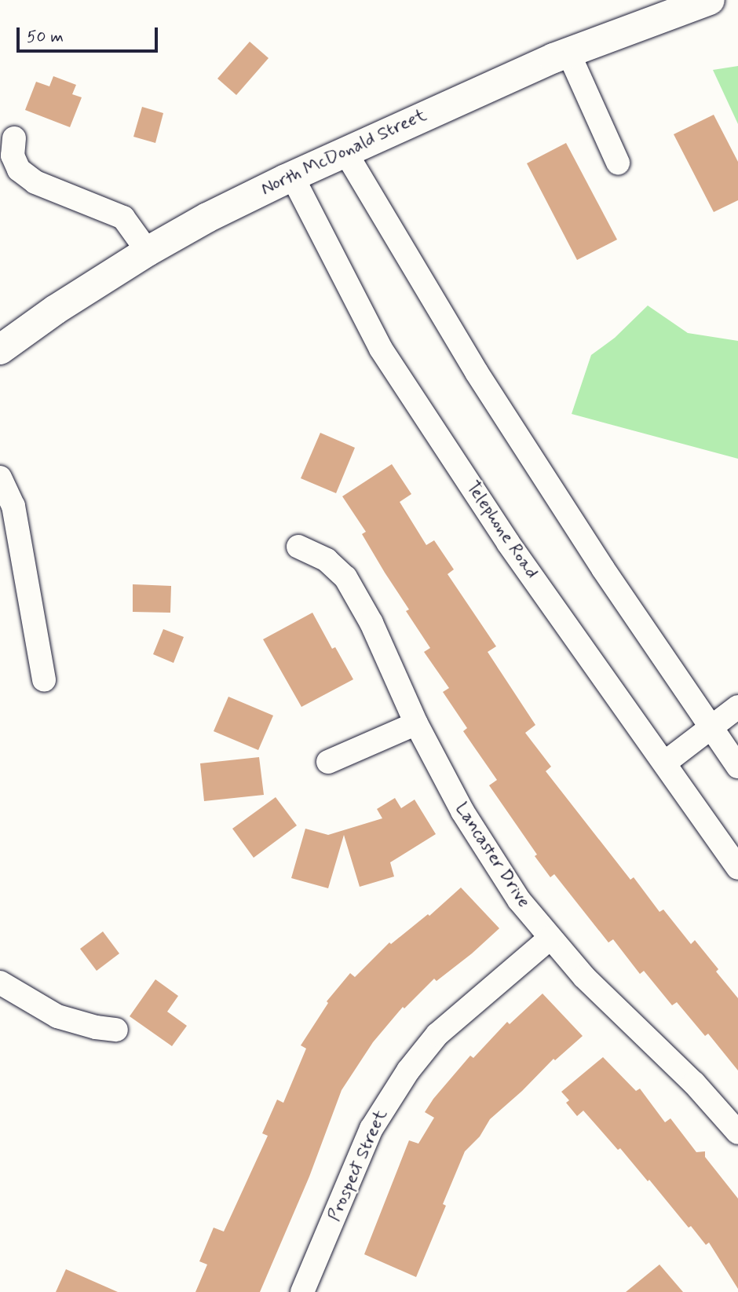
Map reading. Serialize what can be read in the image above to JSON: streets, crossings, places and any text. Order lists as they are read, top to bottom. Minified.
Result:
{"streets":{"main road":["North McDonald Street"],"street":["Telephone Road","Lancaster Drive","Prospect Street"]},"crossings":[["North McDonald Street","Telephone Road"],["Lancaster Drive","Prospect Street"]],"scale_bar":"50 m"}
